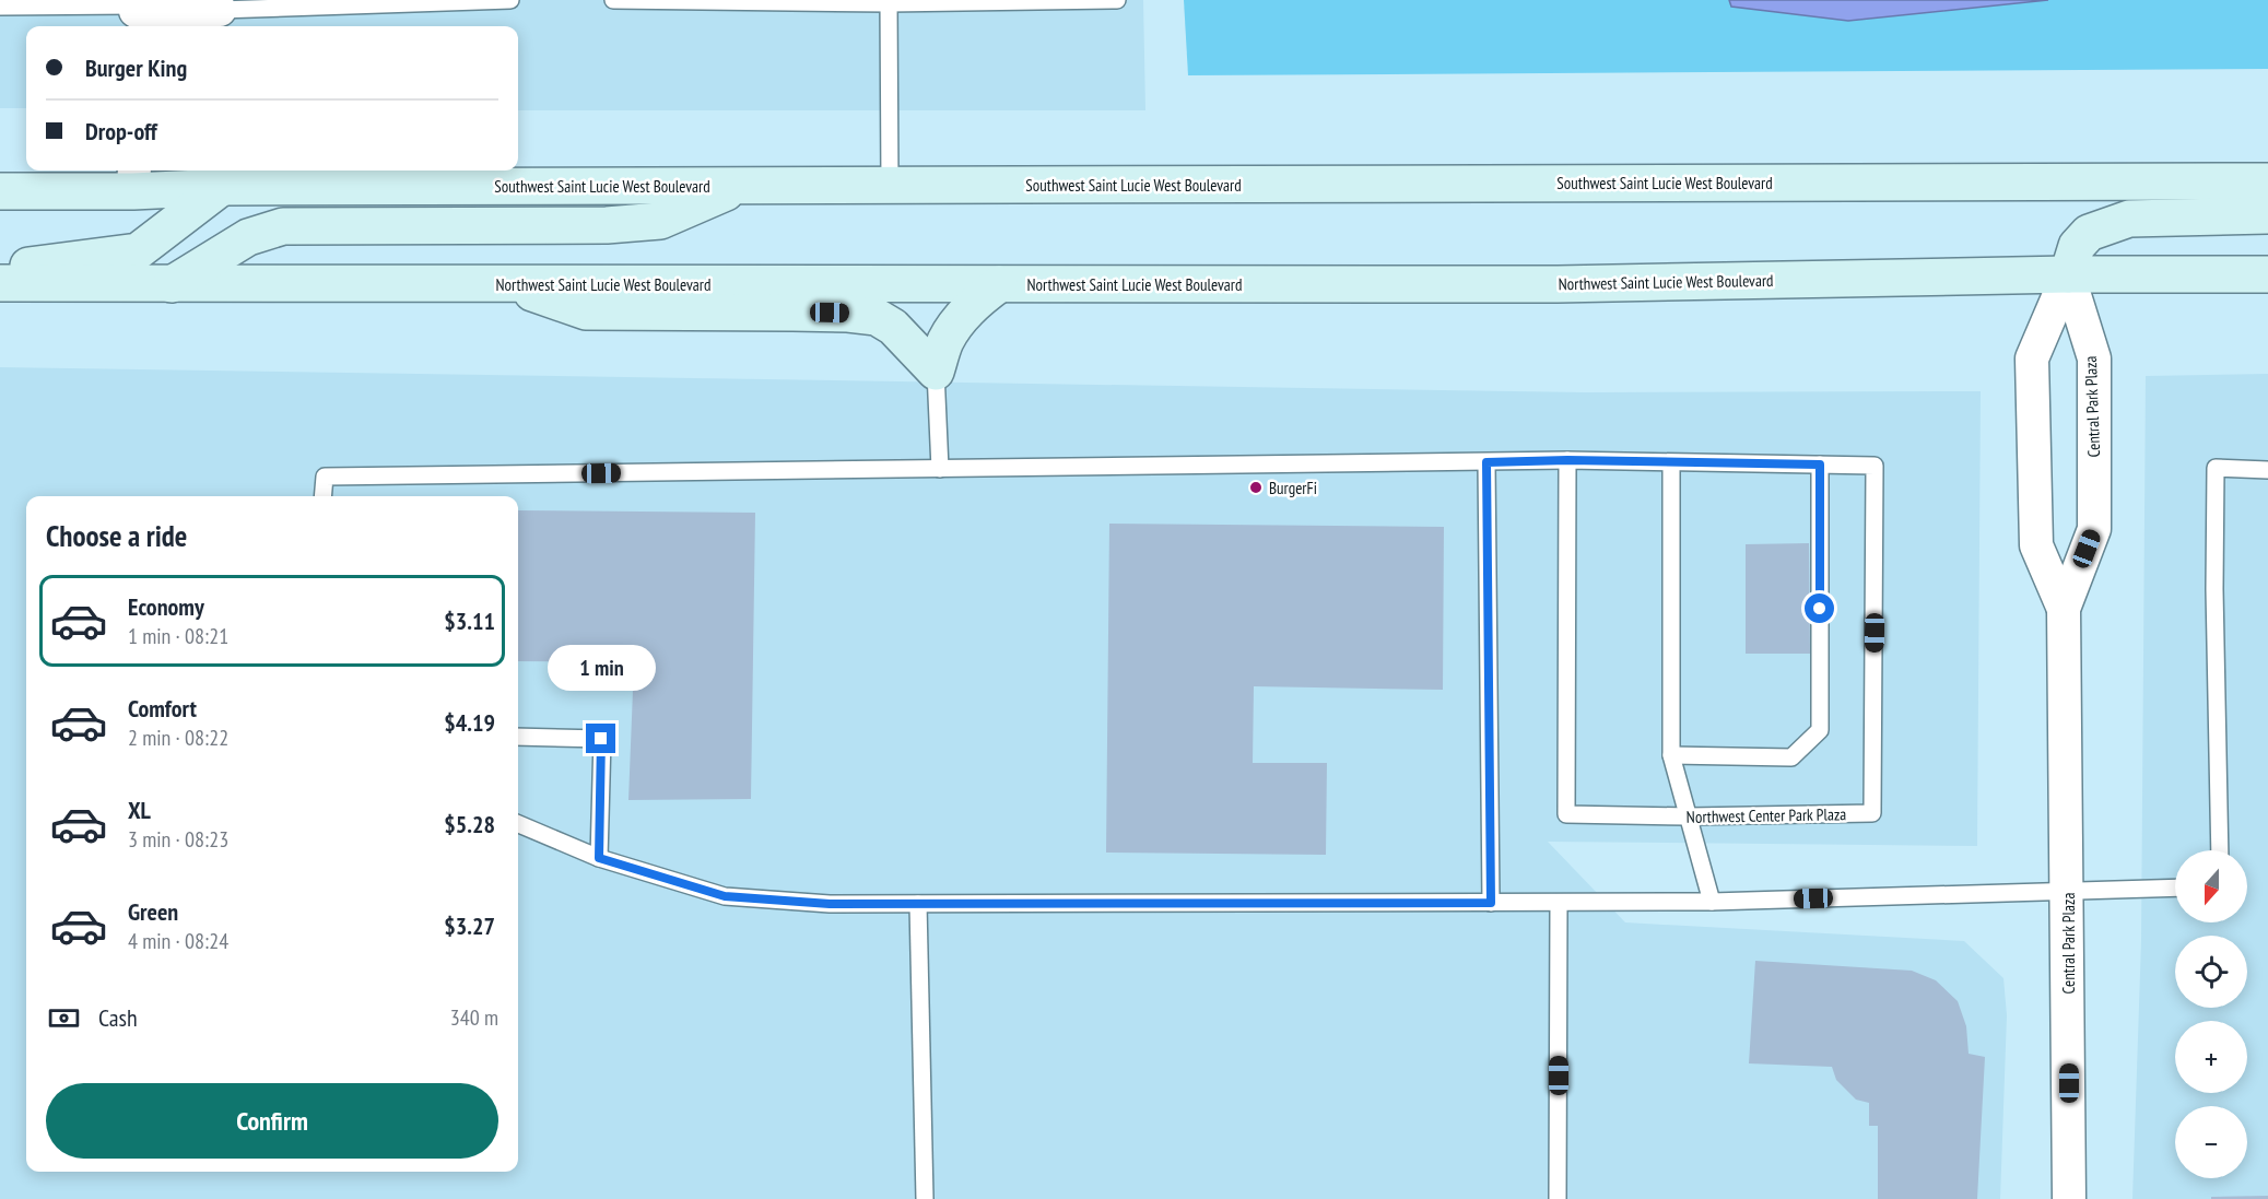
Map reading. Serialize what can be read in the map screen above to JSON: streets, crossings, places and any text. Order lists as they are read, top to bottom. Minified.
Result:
{"streets":{"main road":["Southwest Saint Lucie West Boulevard","Northwest Saint Lucie West Boulevard"],"street":["Central Park Plaza"],"lane":["Northwest Center Park Plaza"]},"crossings":[["Northwest Saint Lucie West Boulevard","Central Park Plaza"]],"places":["BurgerFi"],"north":"bottom","page":{"banner":["Burger King","Drop-off"],"heading":"Choose a ride","list":[{"name":"Economy","note":"1 min · 08:21","value":"$3.11"},{"name":"Comfort","note":"2 min · 08:22","value":"$4.19"},{"name":"XL","note":"3 min · 08:23","value":"$5.28"},{"name":"Green","note":"4 min · 08:24","value":"$3.27"}],"bubble":"1 min","map_buttons":["+","−"],"pay":["Cash","340 m"],"buttons":"Confirm"}}
